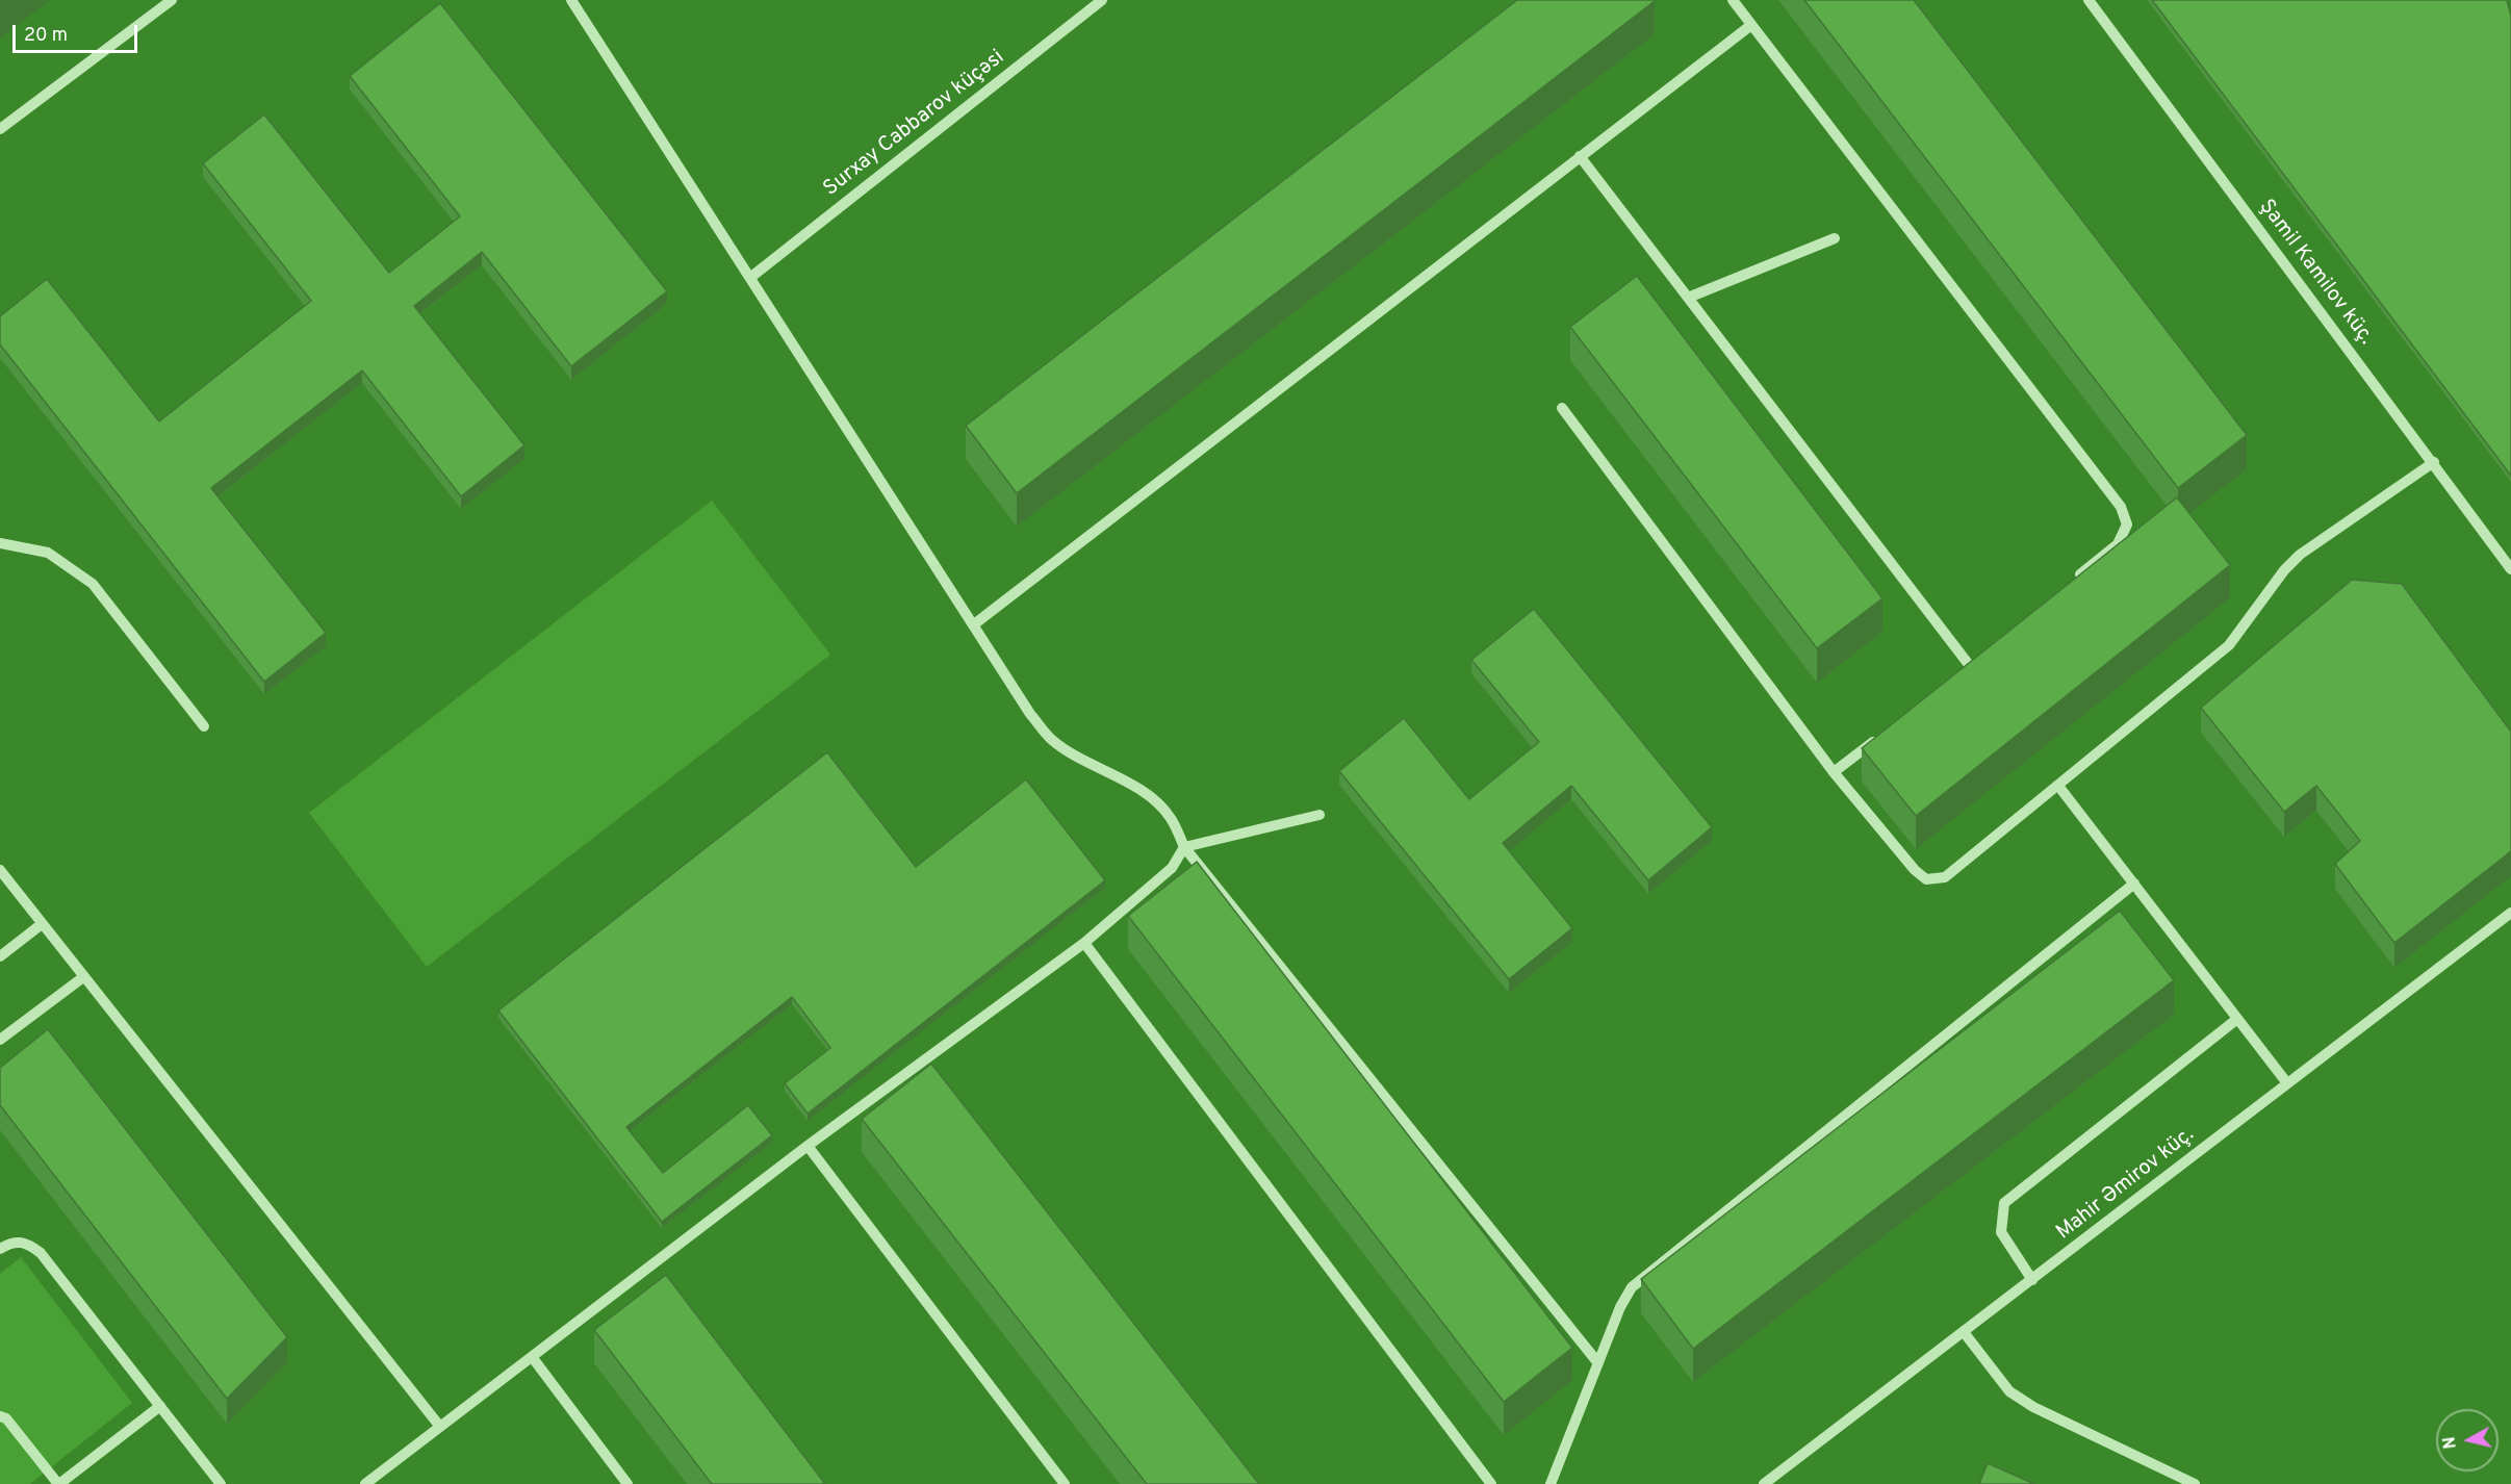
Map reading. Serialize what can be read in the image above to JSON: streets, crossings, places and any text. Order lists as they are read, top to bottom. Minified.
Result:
{"streets":{"street":["Surxay Cabbarov küçəsi","Şamil Kamilov küç.","Mahir Əmirov küç."]},"scale_bar":"20 m","north":"left"}
